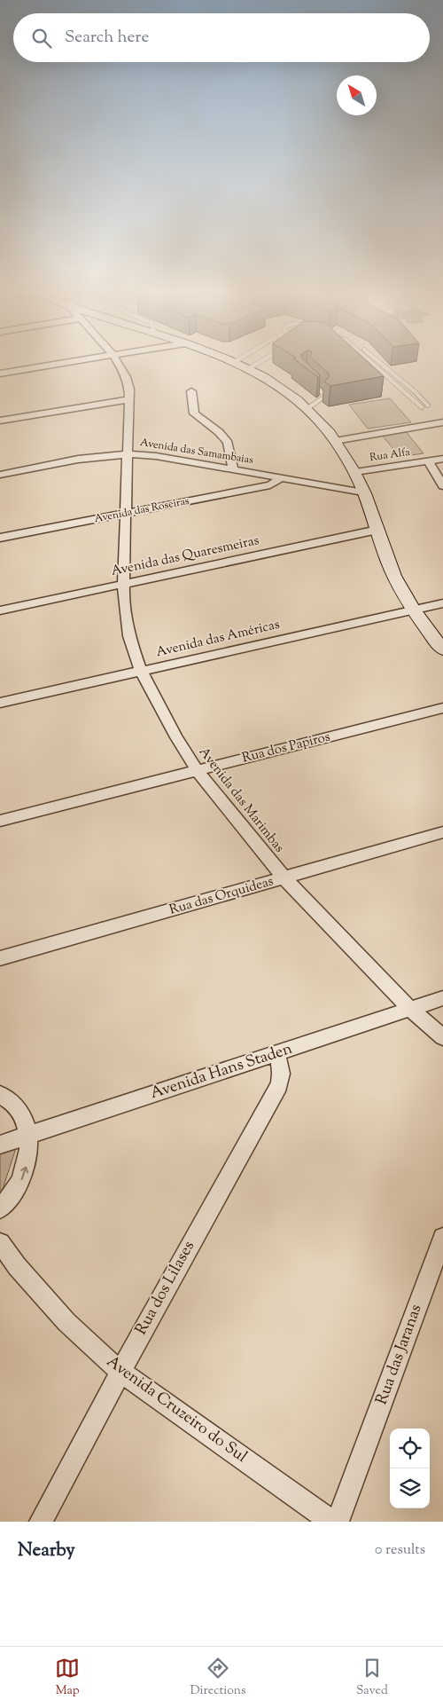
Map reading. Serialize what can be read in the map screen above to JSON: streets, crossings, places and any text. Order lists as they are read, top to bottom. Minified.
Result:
{"streets":{"street":["Avenida das Samambaias","Rua Alfa","Avenida das Roseiras","Avenida das Quaresmeiras","Avenida das Américas","Rua dos Papiros","Avenida das Marimbas","Rua das Orquideas","Avenida Hans Staden","Rua dos Lilases","Rua das Jaranas","Avenida Cruzeiro do Sul"]},"crossings":[["Avenida das Samambaias","Avenida das Roseiras"],["Avenida das Samambaias","Avenida das Marimbas"],["Avenida das Roseiras","Avenida das Marimbas"],["Avenida das Quaresmeiras","Avenida das Marimbas"],["Avenida das Américas","Avenida das Marimbas"],["Rua dos Papiros","Avenida das Marimbas"],["Avenida das Marimbas","Rua das Orquideas"],["Avenida das Marimbas","Avenida Hans Staden"],["Avenida Hans Staden","Rua dos Lilases"],["Rua dos Lilases","Avenida Cruzeiro do Sul"]],"north":"top left","page":{"search":"Search here","heading":["Nearby","0 results"],"nav":["Map","Directions","Saved"]}}
